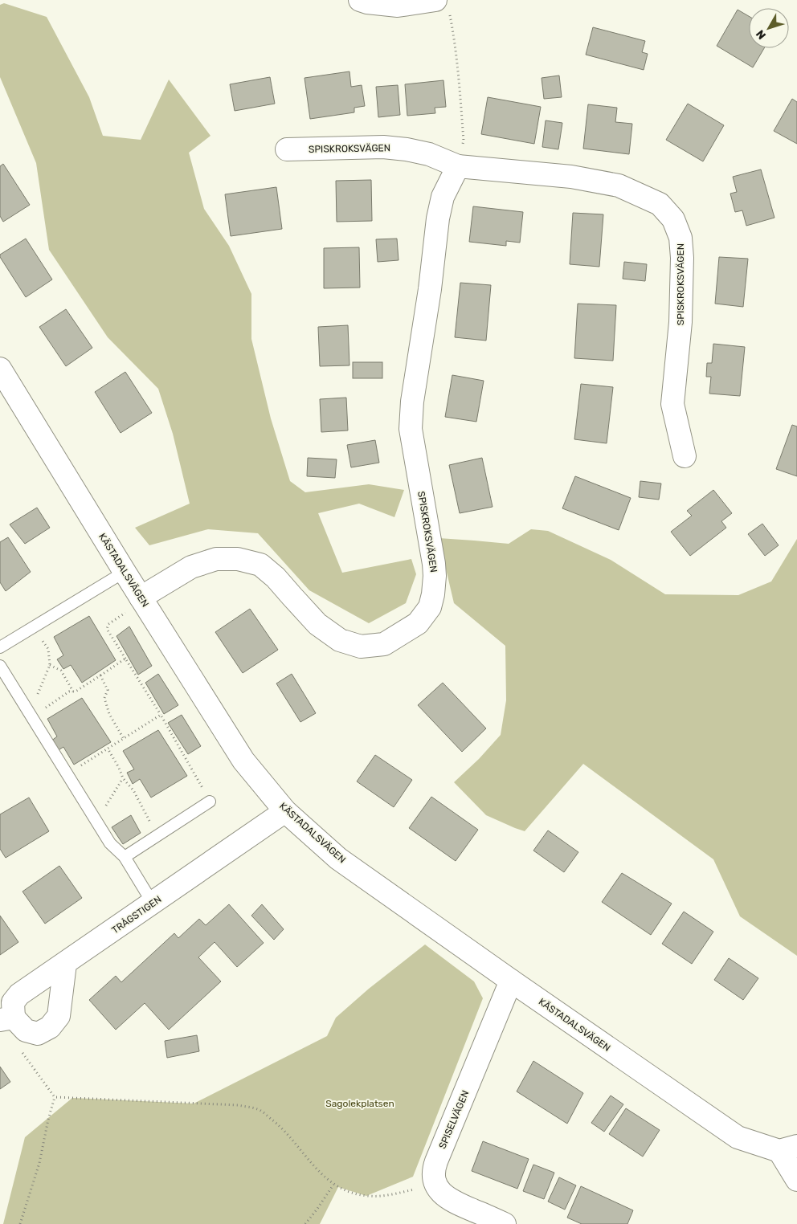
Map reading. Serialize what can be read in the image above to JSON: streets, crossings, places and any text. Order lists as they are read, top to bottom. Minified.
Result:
{"streets":{"street":["SPISKROKSVÄGEN","KÄSTADALSVÄGEN","TRÅGSTIGEN","SPISELVÄGEN"]},"crossings":[["SPISKROKSVÄGEN","KÄSTADALSVÄGEN"],["KÄSTADALSVÄGEN","TRÅGSTIGEN"],["KÄSTADALSVÄGEN","SPISELVÄGEN"]],"parks":["Sagolekplatsen"],"north":"bottom left"}
